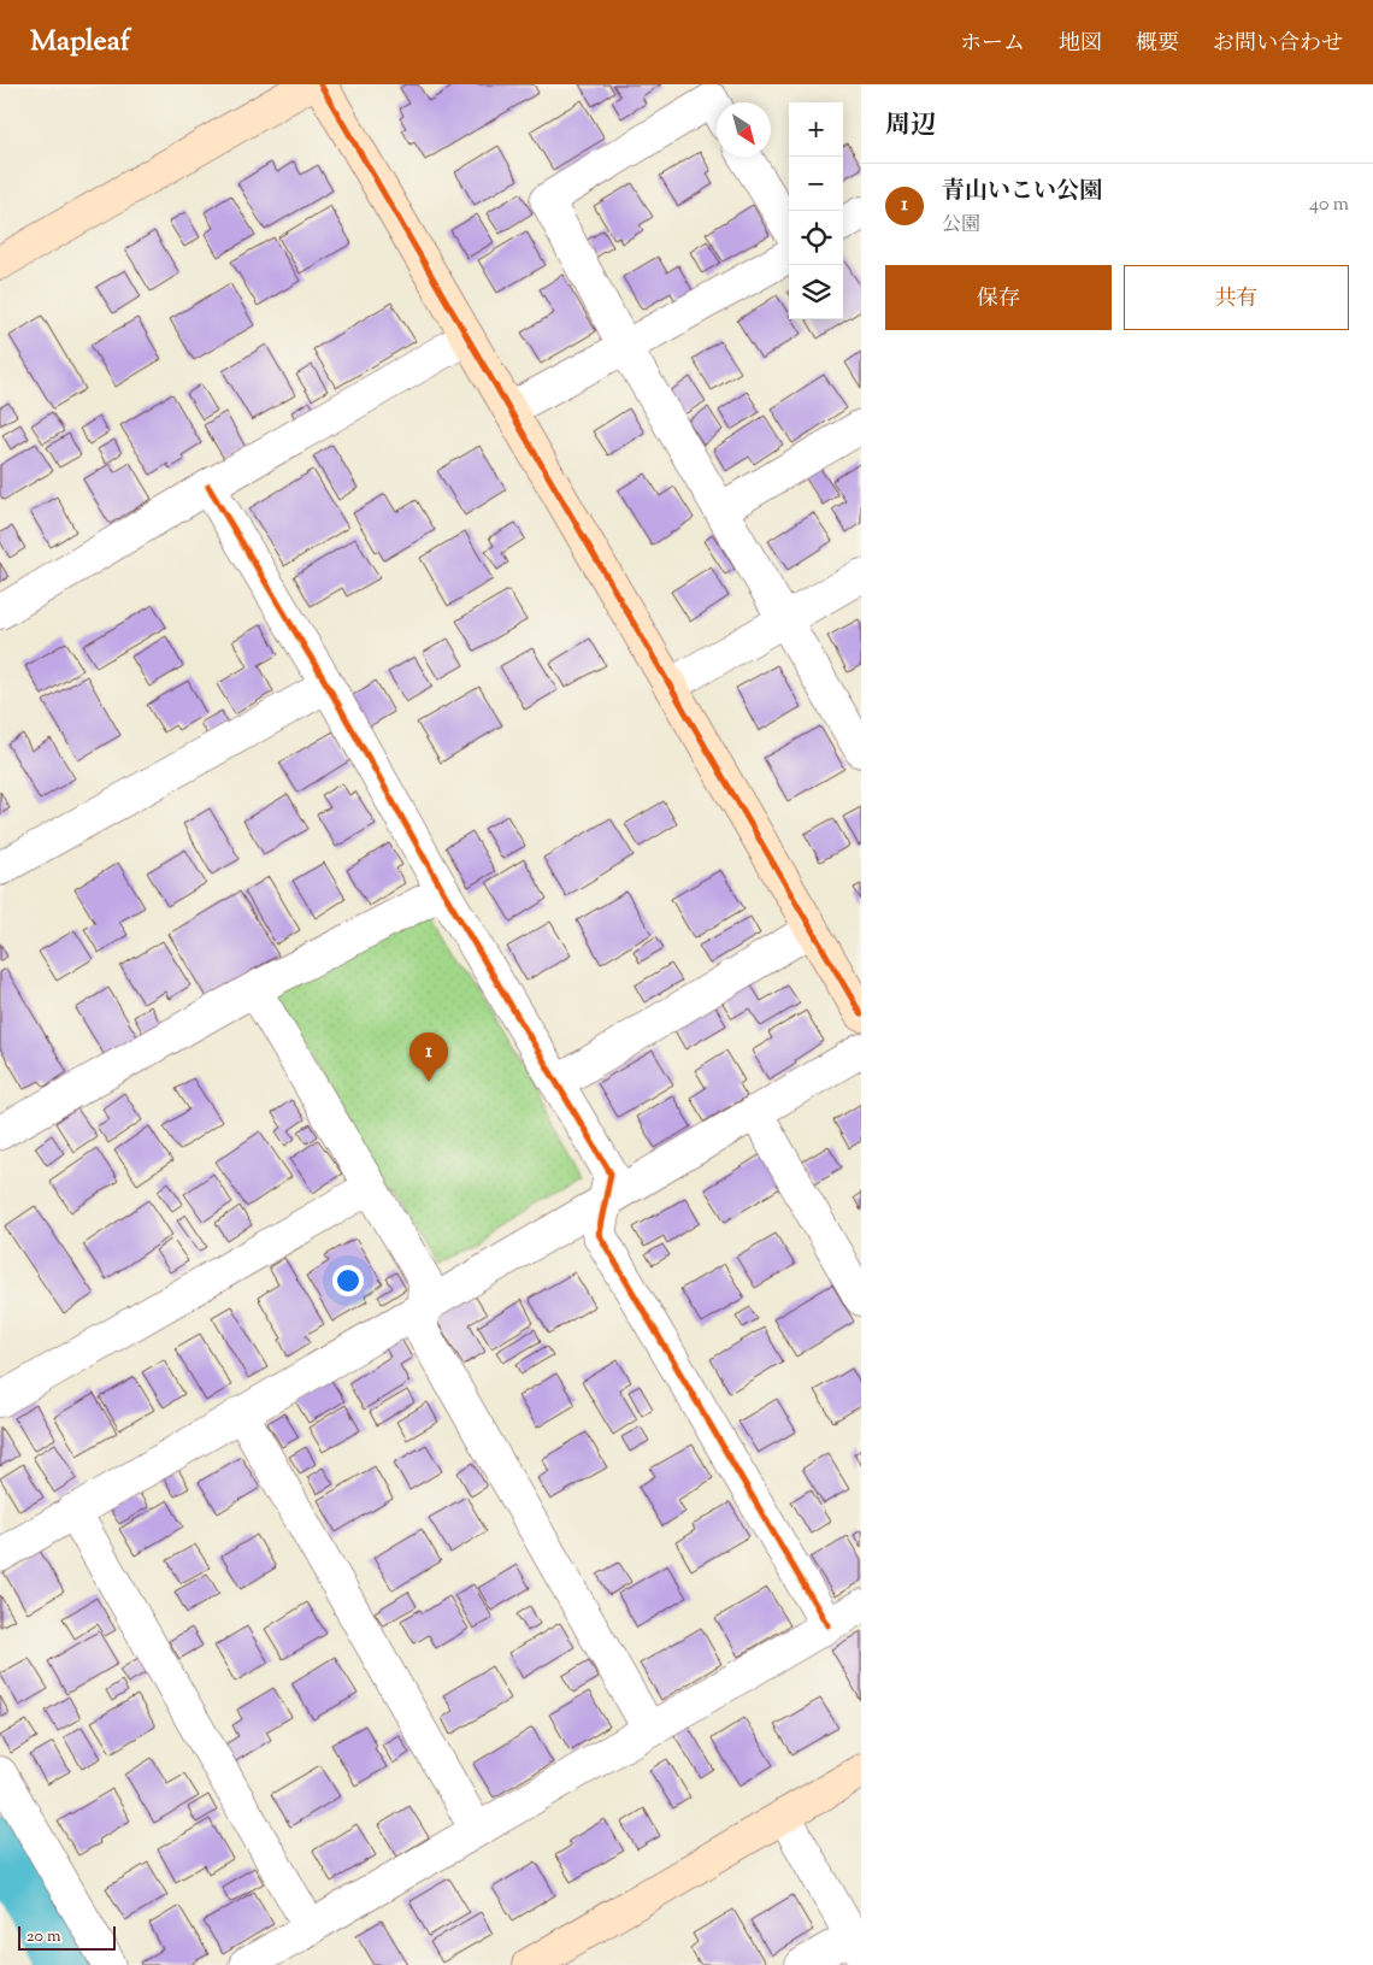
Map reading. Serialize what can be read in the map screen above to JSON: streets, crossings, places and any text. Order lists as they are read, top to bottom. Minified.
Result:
{"scale_bar":"20 m","north":"bottom right","page":{"header":"Mapleaf","nav":["ホーム","地図","概要","お問い合わせ"],"heading":"周辺","map_buttons":["+","−"],"list":[{"mark":"1","name":"青山いこい公園","note":"公園","value":"40 m"}],"buttons":["保存","共有"],"pins":"1","scale":"20 m"}}
